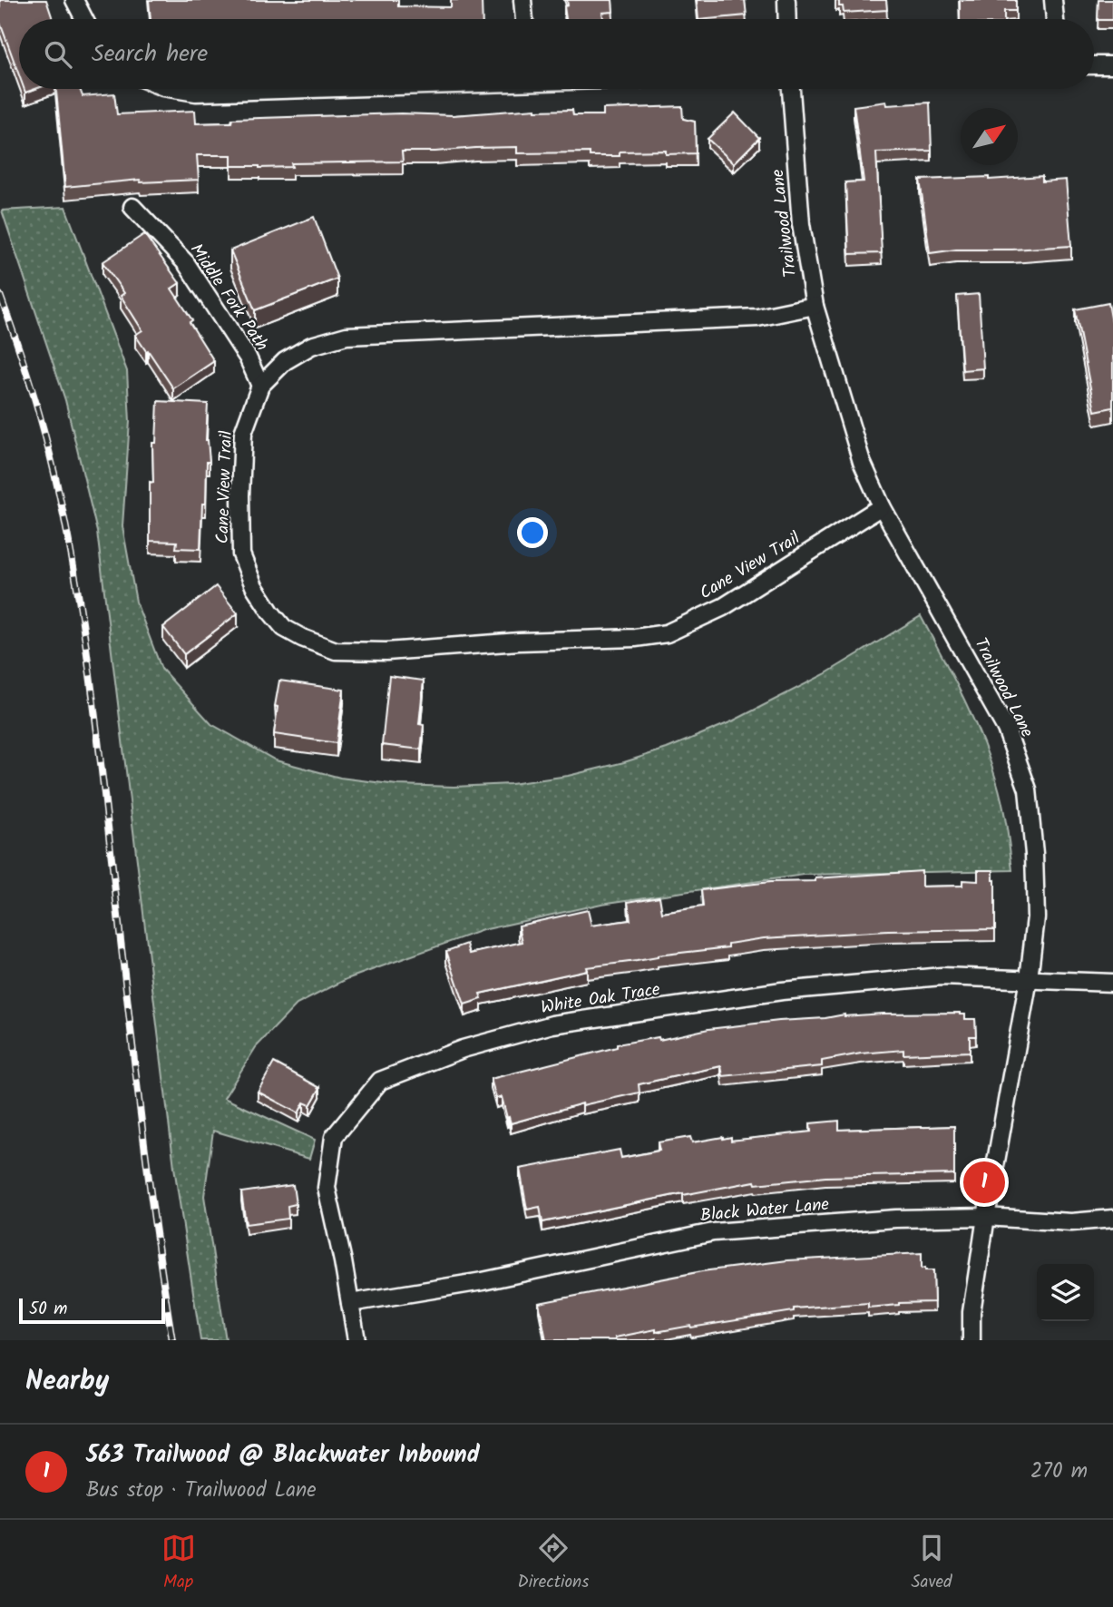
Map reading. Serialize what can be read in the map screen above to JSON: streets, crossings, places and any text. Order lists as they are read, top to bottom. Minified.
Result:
{"streets":{"street":["Trailwood Lane","Middle Fork Path","Cane View Trail","White Oak Trace","Black Water Lane"]},"crossings":[["Trailwood Lane","Cane View Trail"],["Trailwood Lane","White Oak Trace"],["Trailwood Lane","Black Water Lane"],["Middle Fork Path","Cane View Trail"],["White Oak Trace","Black Water Lane"]],"scale_bar":"50 m","north":"top right","page":{"search":"Search here","pins":"1","scale":"50 m","heading":"Nearby","list":[{"mark":"1","name":"563 Trailwood @ Blackwater Inbound","note":"Bus stop · Trailwood Lane","value":"270 m"}],"nav":["Map","Directions","Saved"]}}
